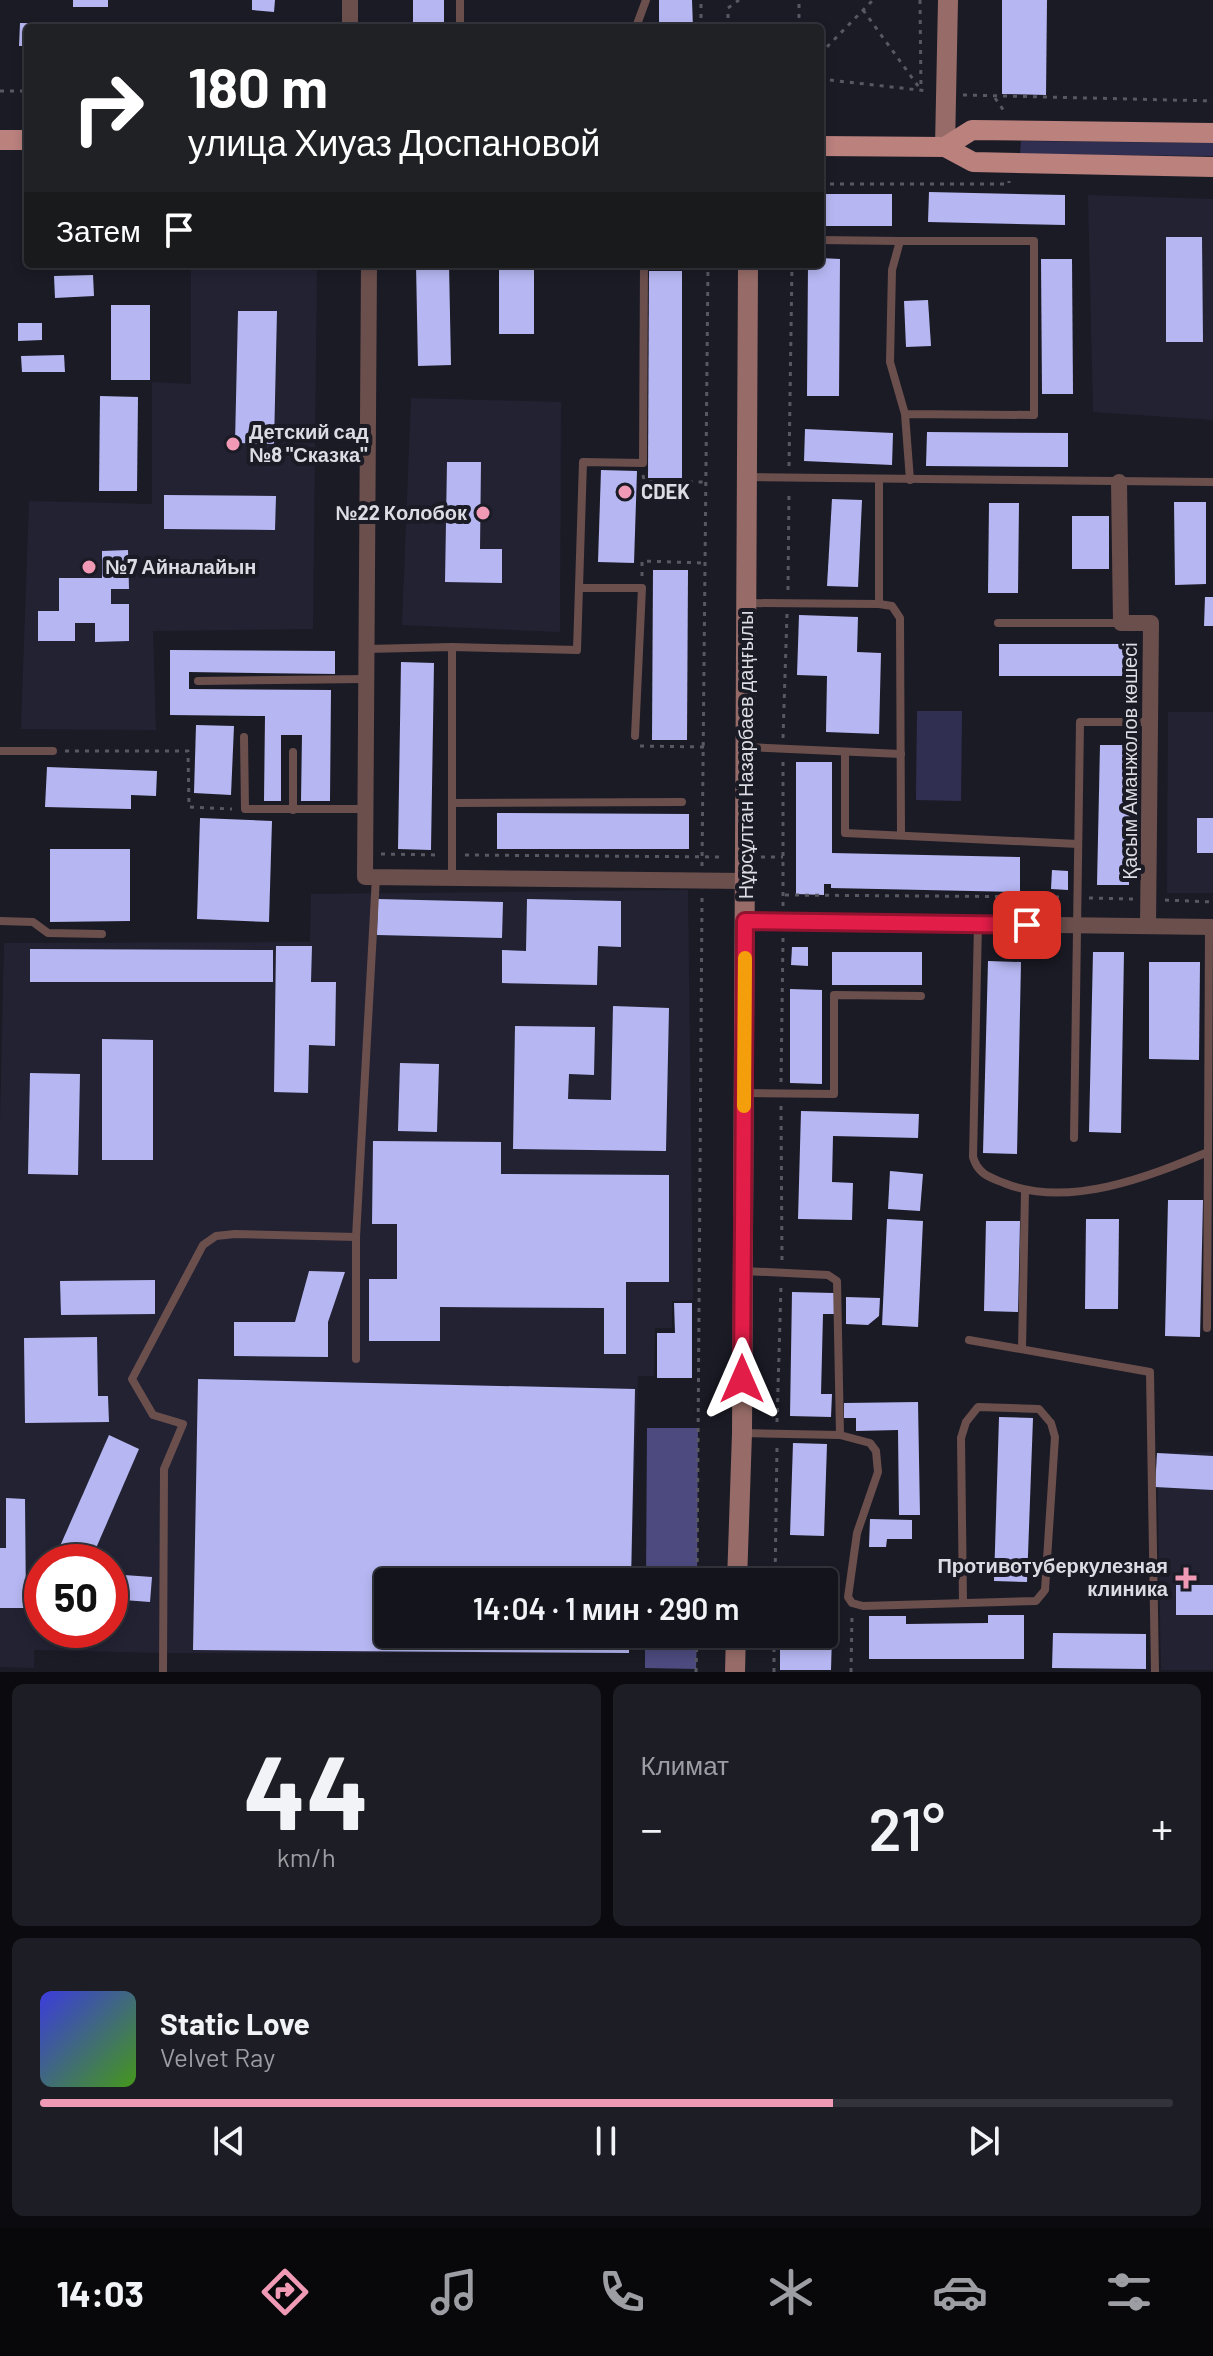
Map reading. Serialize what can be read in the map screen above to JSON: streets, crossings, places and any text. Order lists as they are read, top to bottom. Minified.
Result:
{"streets":{"main road":["Нұрсұлтан Назарбаев даңғылы"],"street":["Қасым Аманжолов көшесі"]},"places":{"other":["Детский сад №8 \"Сказка\"","CDEK","№22 Колобок","№7 Айналайын"],"health":["Противотуберкулезная клиника"]},"page":{"turn":["180 m","улица Хиуаз Доспановой"],"then":"Затем","limit":"50","trip":"14:04 · 1 мин · 290 m","tile":[["44","km/h"],"Климат"],"heat":["−","21°","+"],"song":["Static Love","Velvet Ray"],"tabs":"14:03"}}
